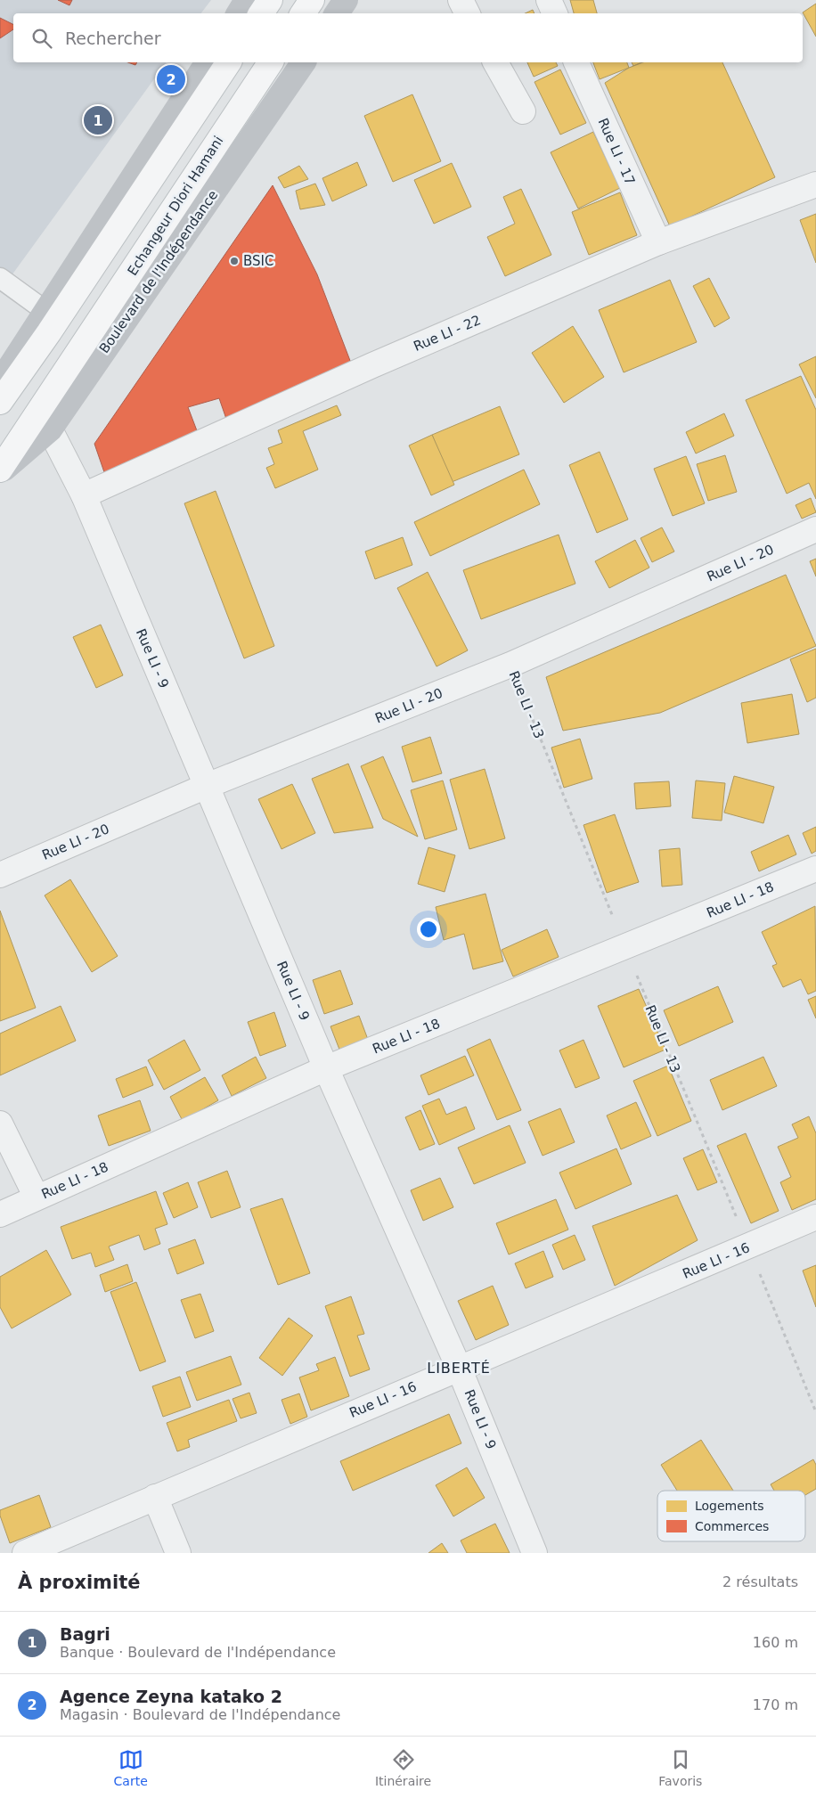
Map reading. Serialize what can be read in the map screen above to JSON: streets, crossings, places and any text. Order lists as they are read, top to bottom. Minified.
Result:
{"streets":{"main road":["Echangeur Diori Hamani","Boulevard de l'Indépendance"],"street":["Rue LI - 17","Rue LI - 22","Rue LI - 20","Rue LI - 9","Rue LI - 18","Rue LI - 16"],"path":["Rue LI - 13"]},"crossings":[["Rue LI - 17","Rue LI - 22"],["Echangeur Diori Hamani","Boulevard de l'Indépendance"],["Boulevard de l'Indépendance","Rue LI - 9"],["Rue LI - 22","Rue LI - 9"],["Rue LI - 20","Rue LI - 9"],["Rue LI - 20","Rue LI - 13"],["Rue LI - 9","Rue LI - 18"],["Rue LI - 9","Rue LI - 16"],["Rue LI - 13","Rue LI - 18"],["Rue LI - 13","Rue LI - 16"]],"districts":["LIBERTÉ"],"places":["BSIC"],"legend":["Logements","Commerces"],"page":{"search":"Rechercher","pins":["2","1"],"heading":["À proximité","2 résultats"],"list":[{"mark":"1","name":"Bagri","note":"Banque · Boulevard de l'Indépendance","value":"160 m"},{"mark":"2","name":"Agence Zeyna katako 2","note":"Magasin · Boulevard de l'Indépendance","value":"170 m"}],"nav":["Carte","Itinéraire","Favoris"]}}
